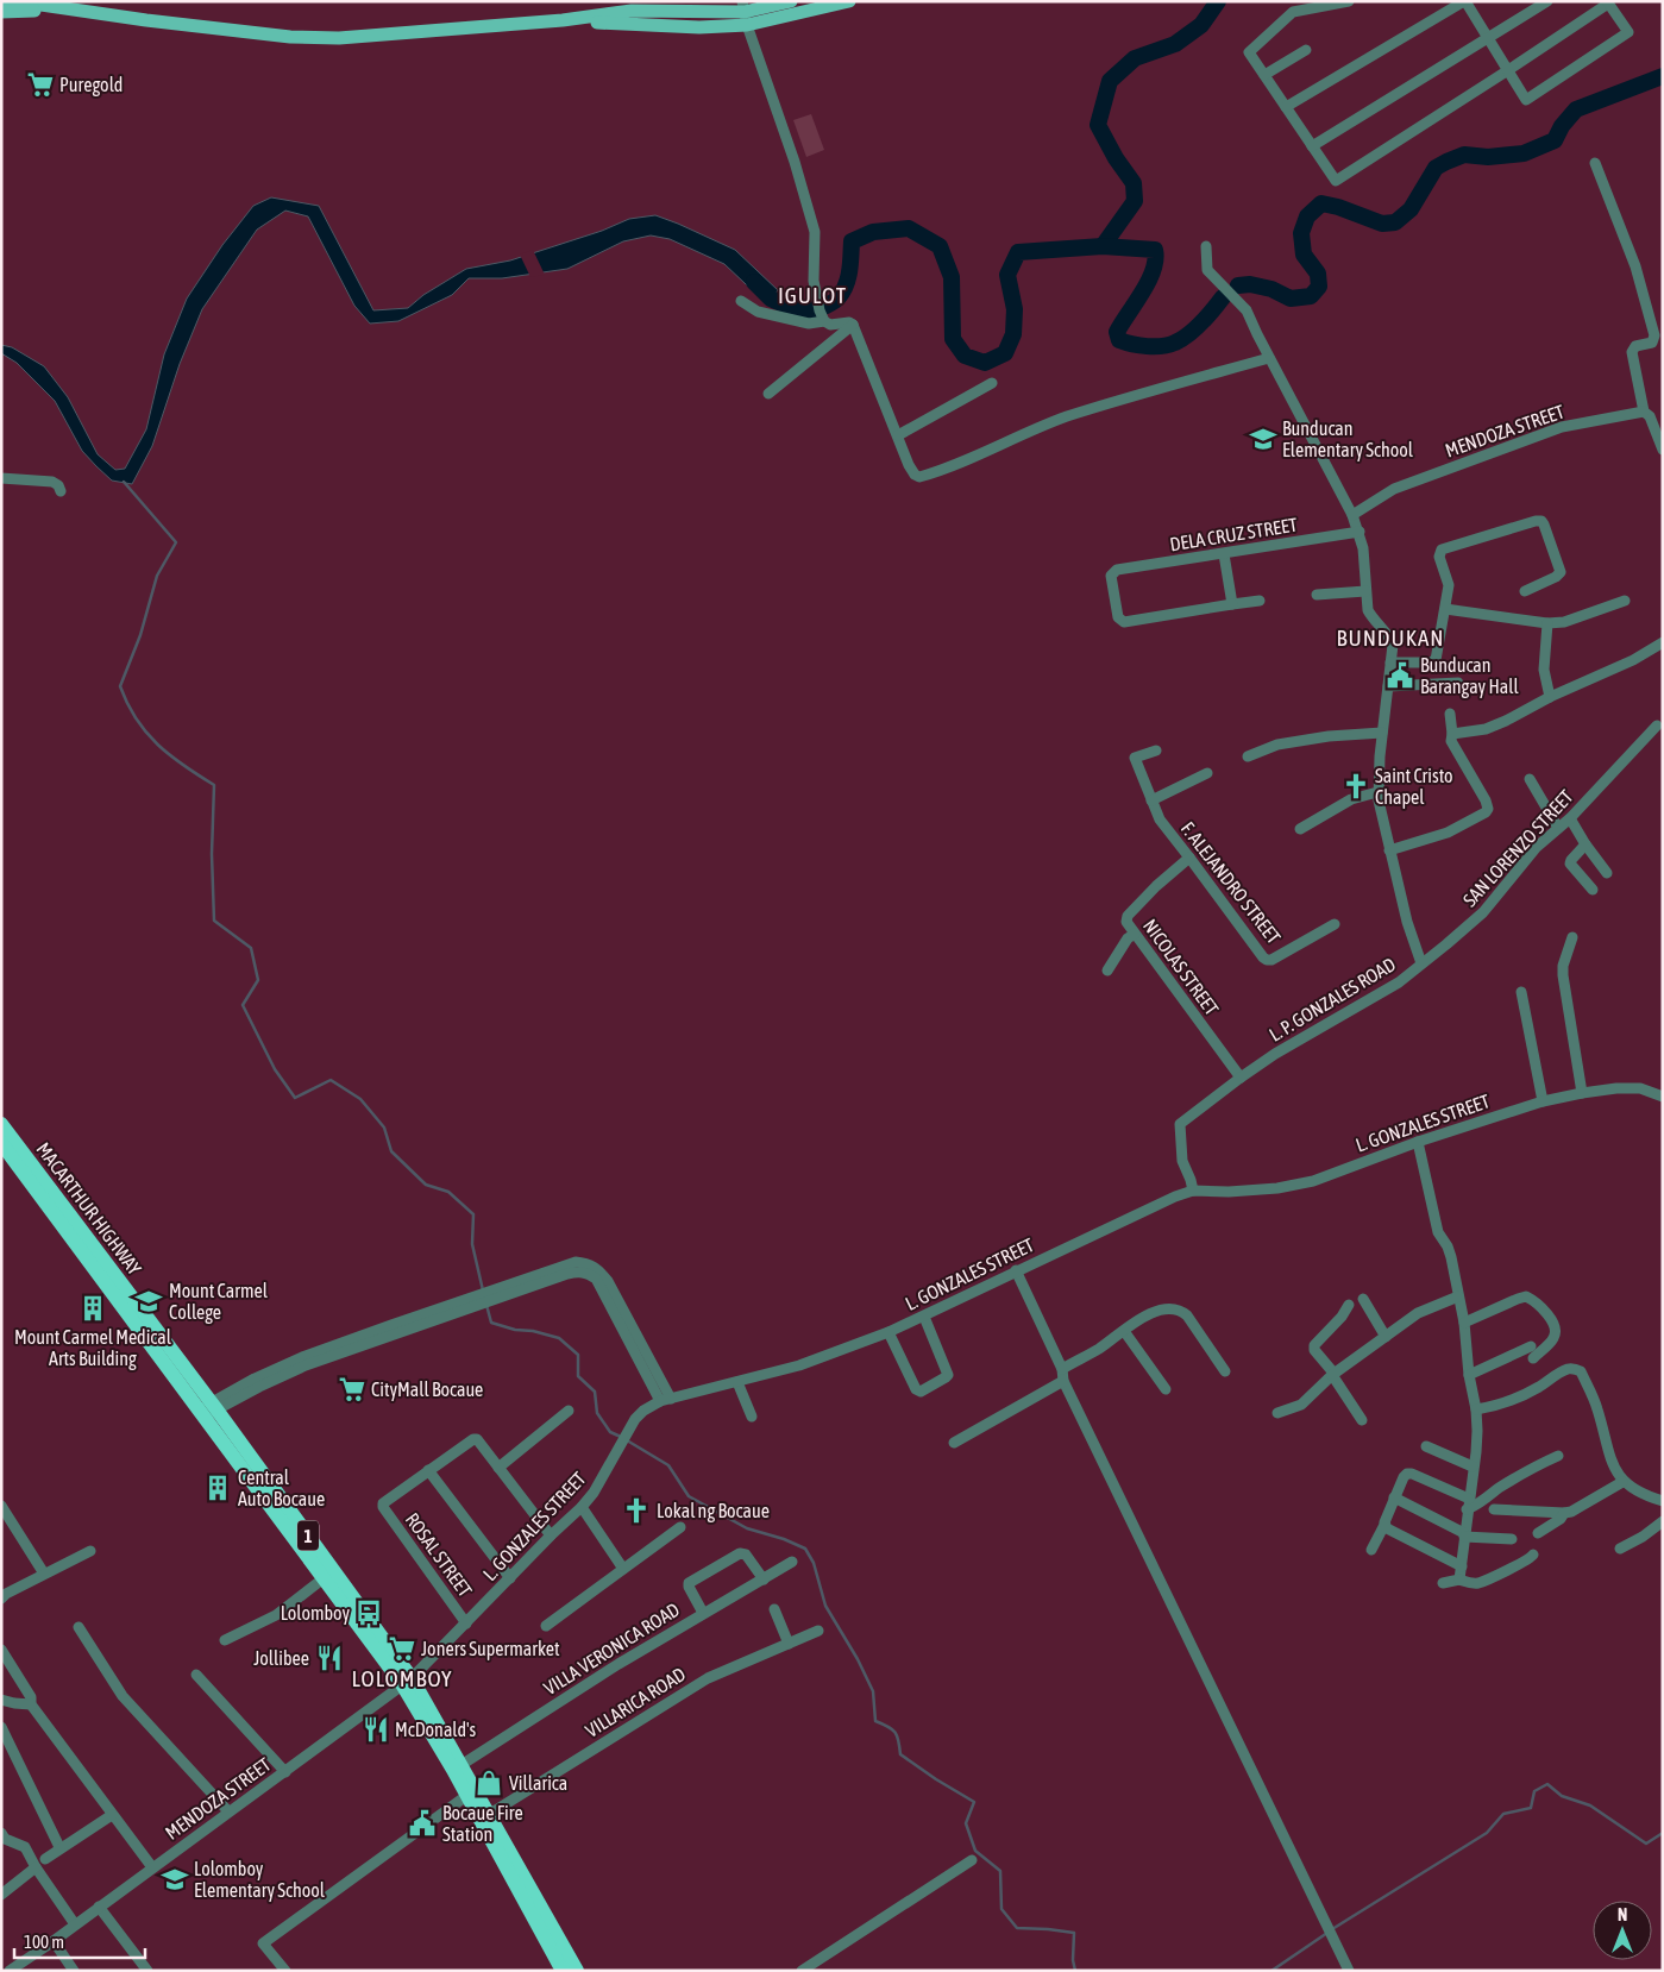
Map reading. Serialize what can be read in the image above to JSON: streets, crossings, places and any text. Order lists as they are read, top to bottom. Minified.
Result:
{"streets":{"highway":["MACARTHUR HIGHWAY","1"],"street":["MENDOZA STREET","DELA CRUZ STREET","SAN LORENZO STREET","F. ALEJANDRO STREET","NICOLAS STREET","L. P. GONZALES ROAD","L. GONZALES STREET","ROSAL STREET","VILLA VERONICA ROAD","VILLARICA ROAD"]},"crossings":[["MENDOZA STREET","L. P. GONZALES ROAD"],["MENDOZA STREET","L. GONZALES STREET"],["MENDOZA STREET","MACARTHUR HIGHWAY"],["DELA CRUZ STREET","L. P. GONZALES ROAD"],["SAN LORENZO STREET","L. P. GONZALES ROAD"],["F. ALEJANDRO STREET","NICOLAS STREET"],["NICOLAS STREET","L. P. GONZALES ROAD"],["L. P. GONZALES ROAD","L. GONZALES STREET"],["L. GONZALES STREET","MACARTHUR HIGHWAY"],["L. GONZALES STREET","ROSAL STREET"],["MACARTHUR HIGHWAY","VILLA VERONICA ROAD"],["MACARTHUR HIGHWAY","VILLARICA ROAD"]],"districts":["IGULOT","BUNDUKAN","LOLOMBOY"],"places":{"supermarket":["Puregold","CityMall Bocaue","Joners Supermarket"],"school or university":["Bunducan Elementary School","Mount Carmel College","Lolomboy Elementary School"],"public building":["Bunducan Barangay Hall","Bocaue Fire Station"],"church":["Saint Cristo Chapel","Lokal ng Bocaue"],"building":["Mount Carmel Medical Arts Building","Central Auto Bocaue"],"bus stop":["Lolomboy"],"restaurant":["Jollibee","McDonald's"],"shop":["Villarica"]},"scale_bar":"100 m","north":"top"}
